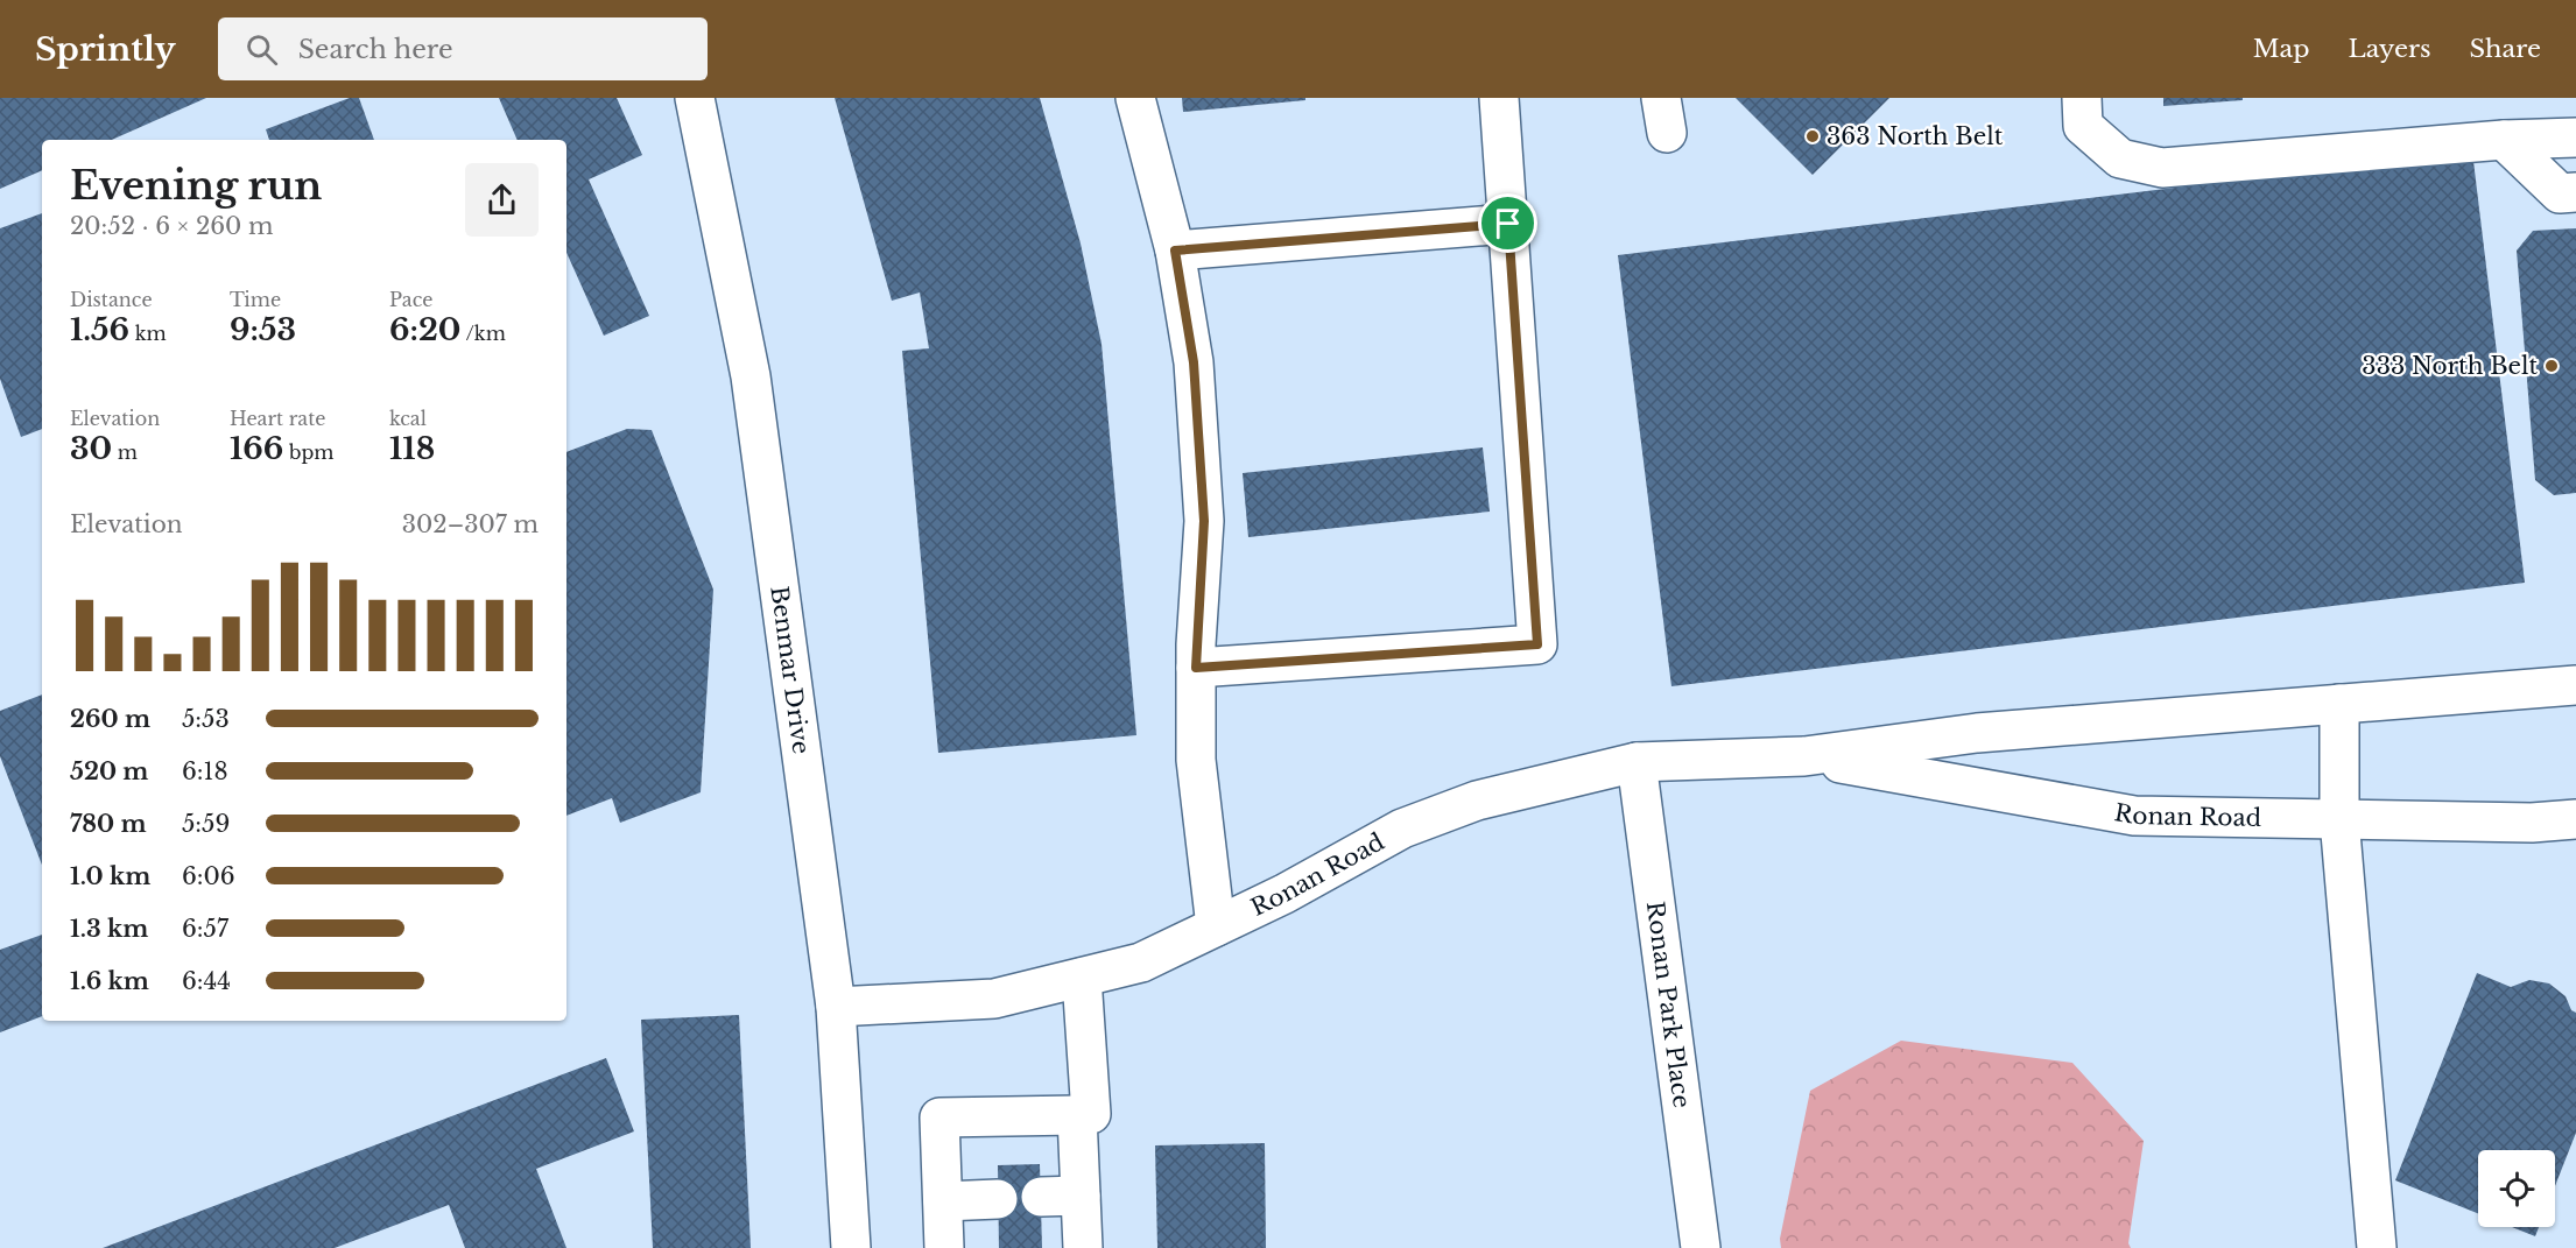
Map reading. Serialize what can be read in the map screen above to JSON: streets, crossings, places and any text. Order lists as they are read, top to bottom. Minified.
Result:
{"streets":{"street":["Benmar Drive","Ronan Road","Ronan Park Place"]},"crossings":[["Benmar Drive","Ronan Road"],["Ronan Road","Ronan Park Place"]],"places":["363 North Belt","333 North Belt"],"page":{"header":"Sprintly","search":"Search here","nav":["Map","Layers","Share"],"heading":["Evening run","20:52 · 6 × 260 m"],"stats":[["Distance","1.56 km"],["Time","9:53"],["Pace","6:20 /km"],["Elevation","30 m"],["Heart rate","166 bpm"],["kcal","118"]],"chart":["Elevation","302–307 m"],"list":[{"name":"260 m","note":"5:53"},{"name":"520 m","note":"6:18"},{"name":"780 m","note":"5:59"},{"name":"1.0 km","note":"6:06"},{"name":"1.3 km","note":"6:57"},{"name":"1.6 km","note":"6:44"}]}}
